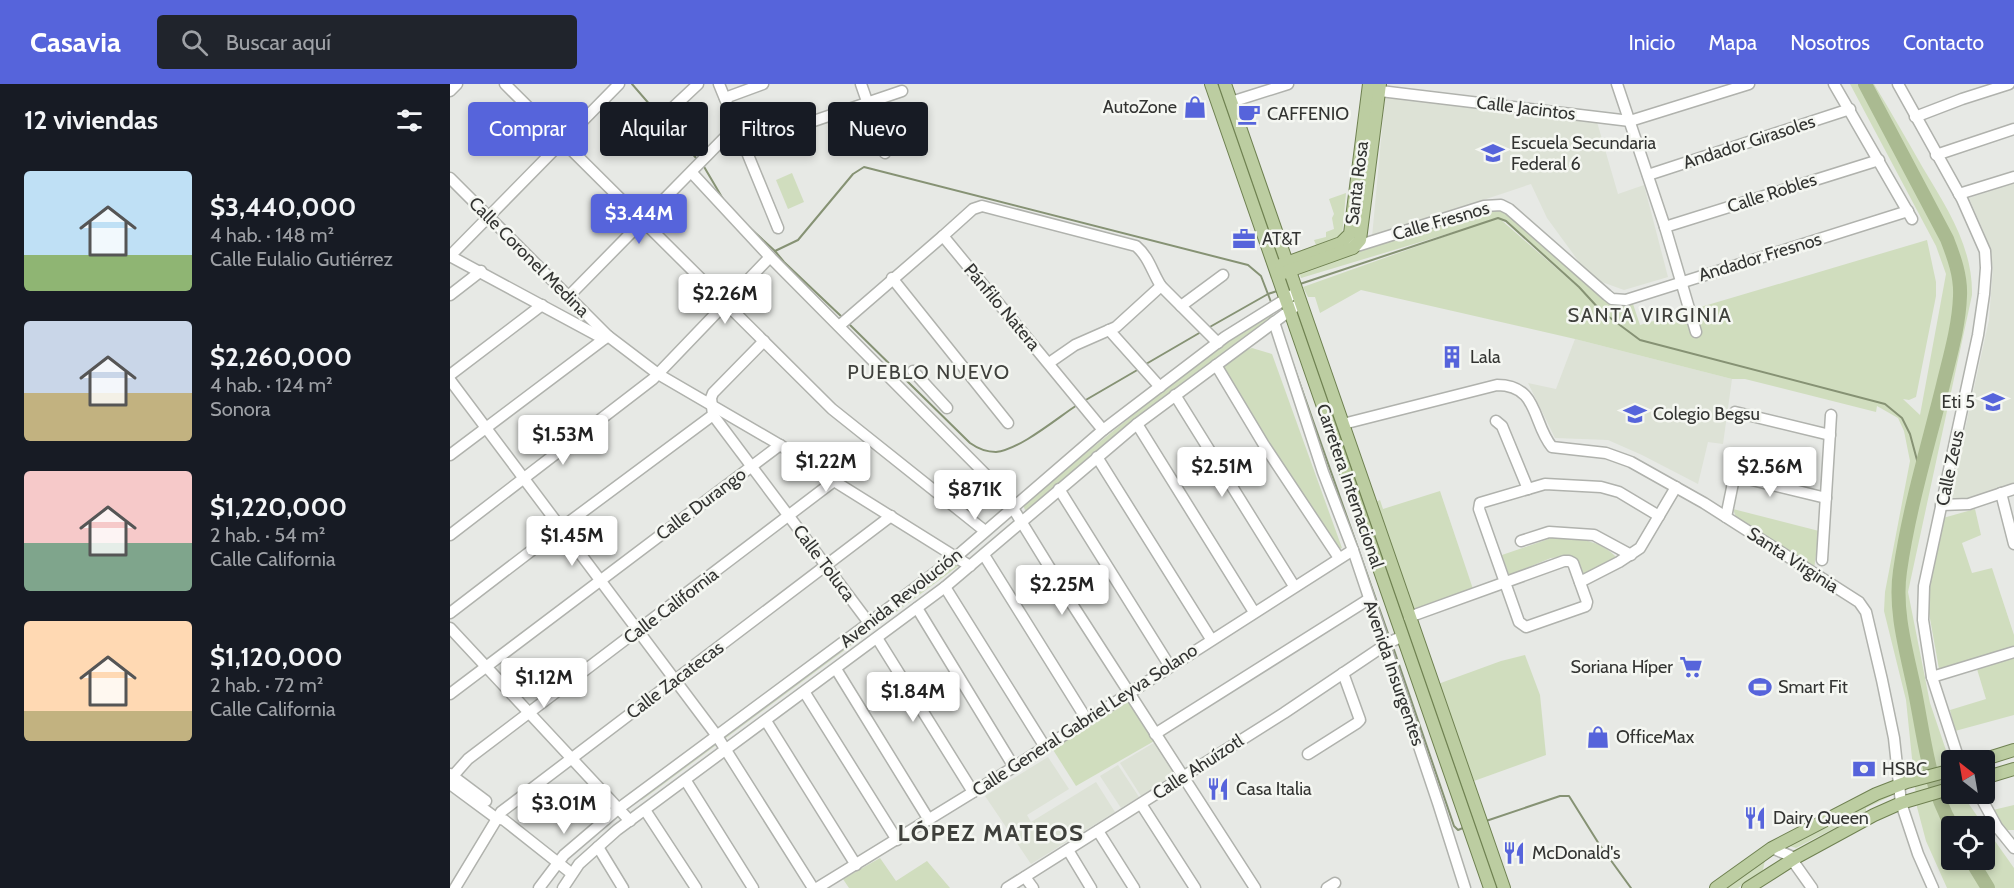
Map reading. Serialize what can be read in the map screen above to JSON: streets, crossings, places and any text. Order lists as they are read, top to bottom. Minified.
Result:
{"streets":{"main road":["Carretera Internacional"],"street":["Calle Jacintos","Andador Girasoles","Calle Robles","Calle Fresnos","Calle Coronel Medina","Andador Fresnos","Pánfilo Natera","Calle Zeus","Calle Durango","Santa Virginia","Calle Toluca","Avenida Revolución","Calle California","Avenida Insurgentes","Calle Zacatecas","Calle General Gabriel Leyva Solano","Calle Ahuízotl"]},"crossings":[["Calle Robles","Andador Fresnos"],["Calle Fresnos","Andador Fresnos"],["Pánfilo Natera","Avenida Revolución"],["Carretera Internacional","Santa Virginia"],["Carretera Internacional","Avenida Revolución"],["Carretera Internacional","Avenida Insurgentes"],["Carretera Internacional","Calle Ahuízotl"],["Calle Durango","Calle Toluca"],["Calle Toluca","Avenida Revolución"],["Calle Toluca","Calle California"],["Calle Toluca","Calle Zacatecas"],["Avenida Revolución","Avenida Insurgentes"],["Avenida Insurgentes","Calle General Gabriel Leyva Solano"],["Avenida Insurgentes","Calle Ahuízotl"]],"districts":["SANTA VIRGINIA","PUEBLO NUEVO","LÓPEZ MATEOS"],"places":{"shop":["AutoZone","OfficeMax"],"cafe":["CAFFENIO"],"school or university":["Escuela Secundaria Federal 6","Eti 5","Colegio Begsu"],"office":["AT&T"],"building":["Lala"],"supermarket":["Soriana Híper"],"sports":["Smart Fit"],"bank":["HSBC"],"restaurant":["Casa Italia","Dairy Queen","McDonald's"]},"north":"top left","page":{"header":"Casavia","search":"Buscar aquí","nav":["Inicio","Mapa","Nosotros","Contacto"],"heading":"12 viviendas","chip":["Comprar","Alquilar","Filtros","Nuevo"],"list":[{"name":"$3,440,000","note":"4 hab. · 148 m² · Calle Eulalio Gutiérrez"},{"name":"$2,260,000","note":"4 hab. · 124 m² · Sonora"},{"name":"$1,220,000","note":"2 hab. · 54 m² · Calle California"},{"name":"$1,120,000","note":"2 hab. · 72 m² · Calle California"}],"price":["$3.44M","$2.26M","$1.53M","$1.22M","$2.51M","$2.56M","$871K","$1.45M","$2.25M","$1.12M","$1.84M","$3.01M"]}}
